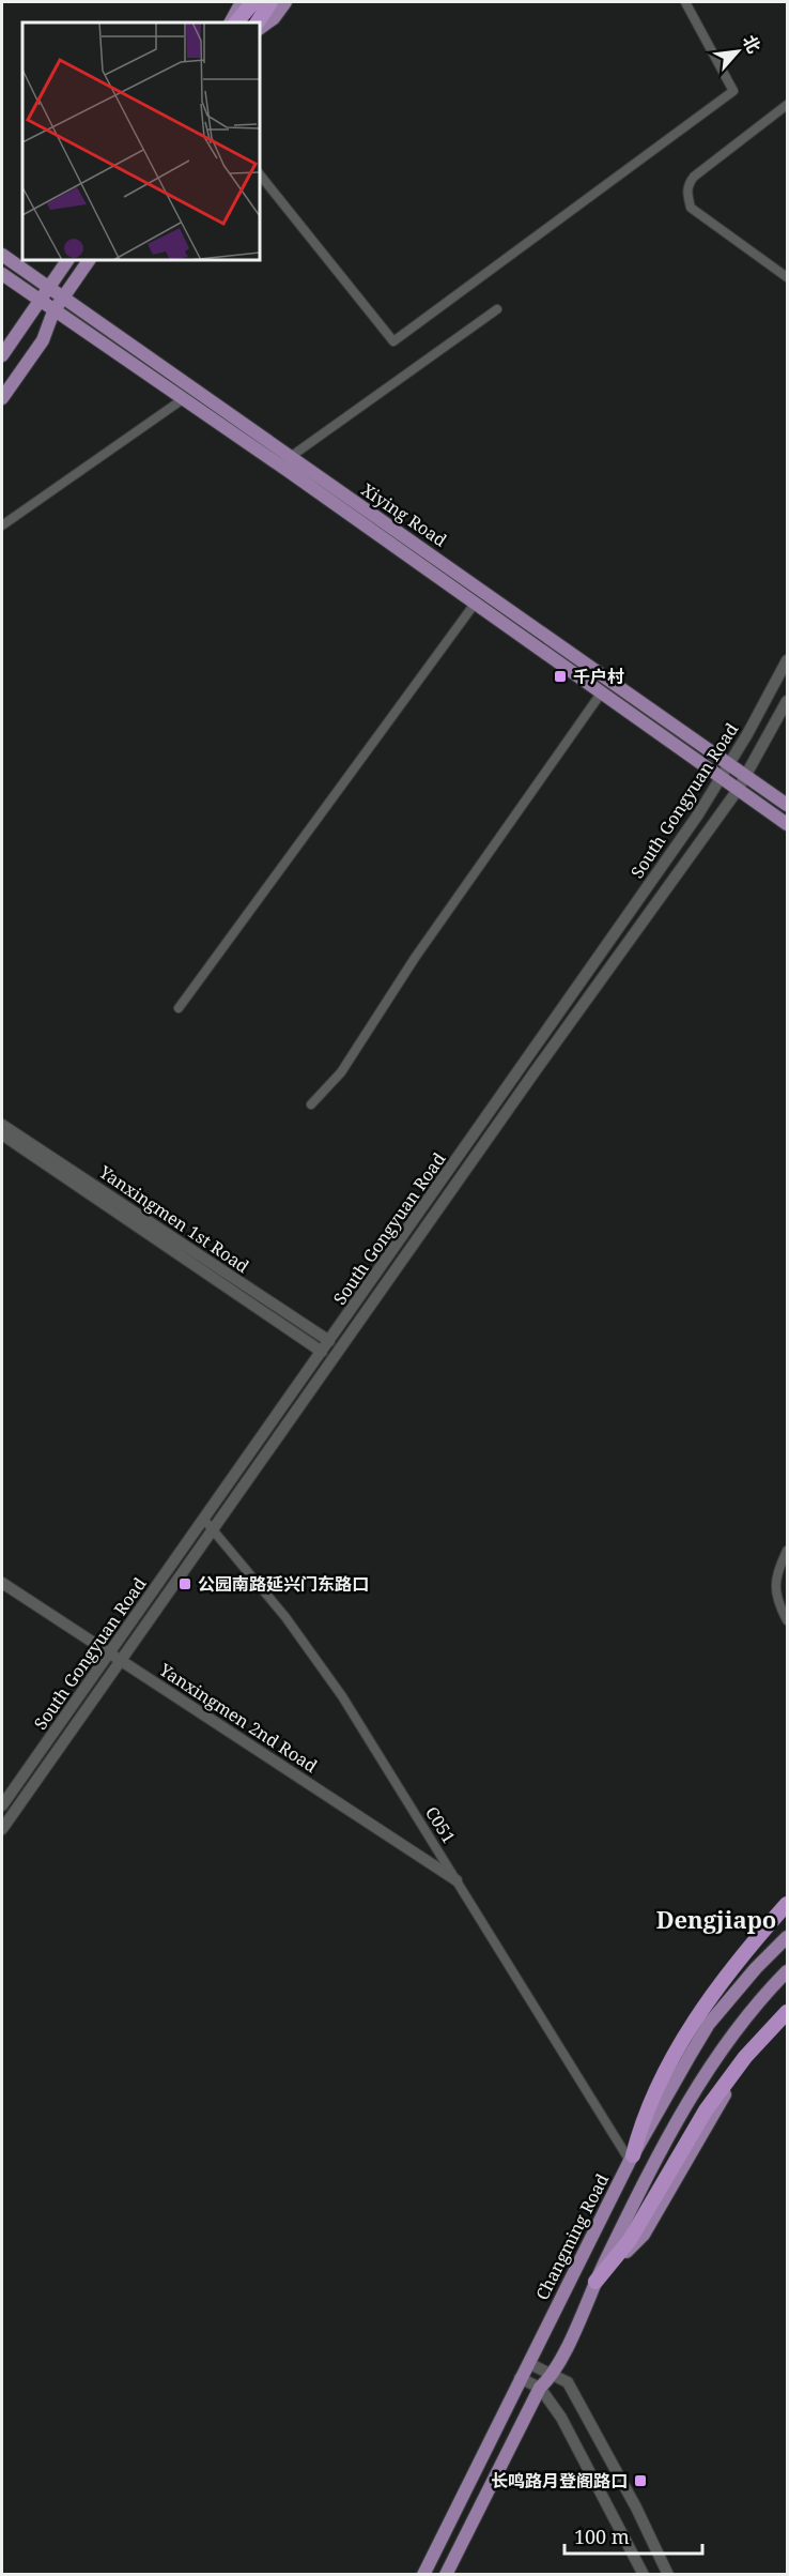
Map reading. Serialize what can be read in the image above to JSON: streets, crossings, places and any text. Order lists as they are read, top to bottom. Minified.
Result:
{"streets":{"main road":["Xiying Road","South Gongyuan Road","Yanxingmen 1st Road","Yanxingmen 2nd Road","Changming Road"],"street":["C051"]},"crossings":[["Xiying Road","South Gongyuan Road"],["South Gongyuan Road","Yanxingmen 1st Road"],["South Gongyuan Road","Yanxingmen 2nd Road"],["South Gongyuan Road","C051"],["Yanxingmen 2nd Road","C051"],["C051","Changming Road"]],"districts":["Dengjiapo"],"places":{"transit":["千户村","公园南路延兴门东路口","长鸣路月登阁路口"]},"scale_bar":"100 m","north":"top right"}
